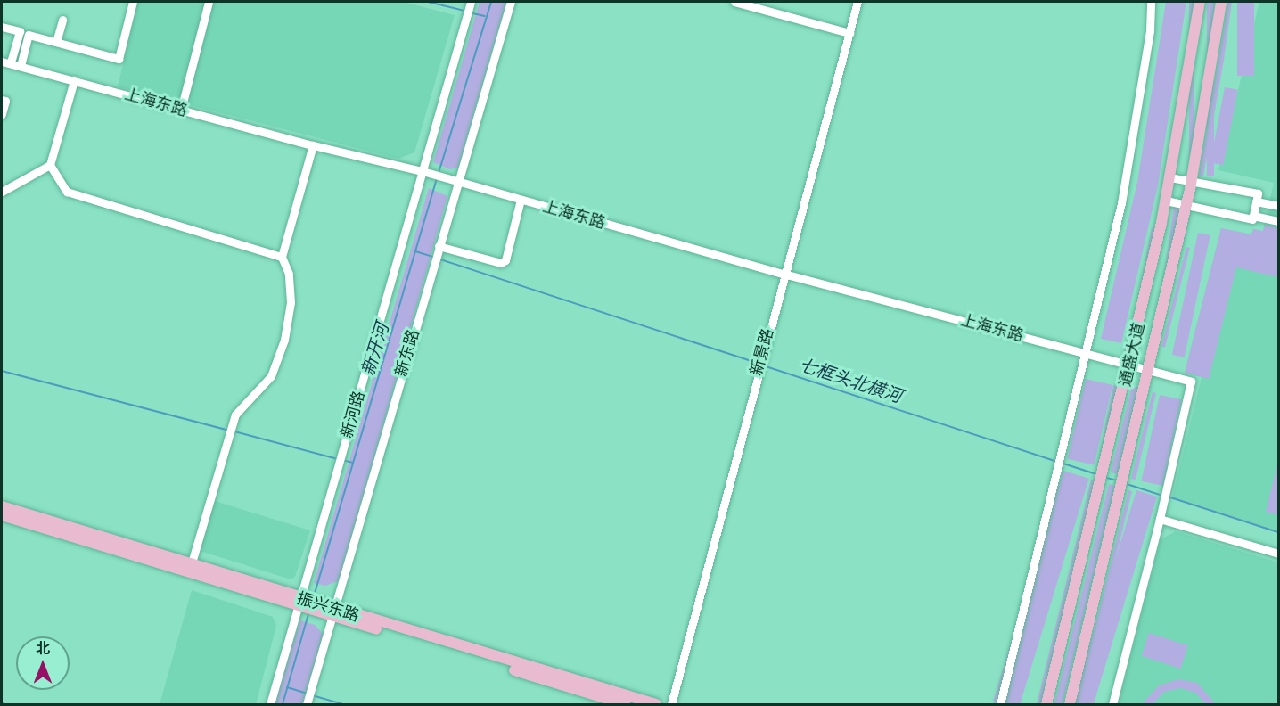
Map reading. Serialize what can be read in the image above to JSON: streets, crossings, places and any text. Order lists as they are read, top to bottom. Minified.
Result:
{"streets":{"main road":["通盛大道","振兴东路"],"street":["上海东路","新景路","新东路","新河路"]},"crossings":[["上海东路","新景路"],["上海东路","新东路"],["上海东路","通盛大道"],["上海东路","新河路"],["新东路","振兴东路"],["新河路","振兴东路"]],"water":["新开河","七框头北横河"],"north":"top"}
